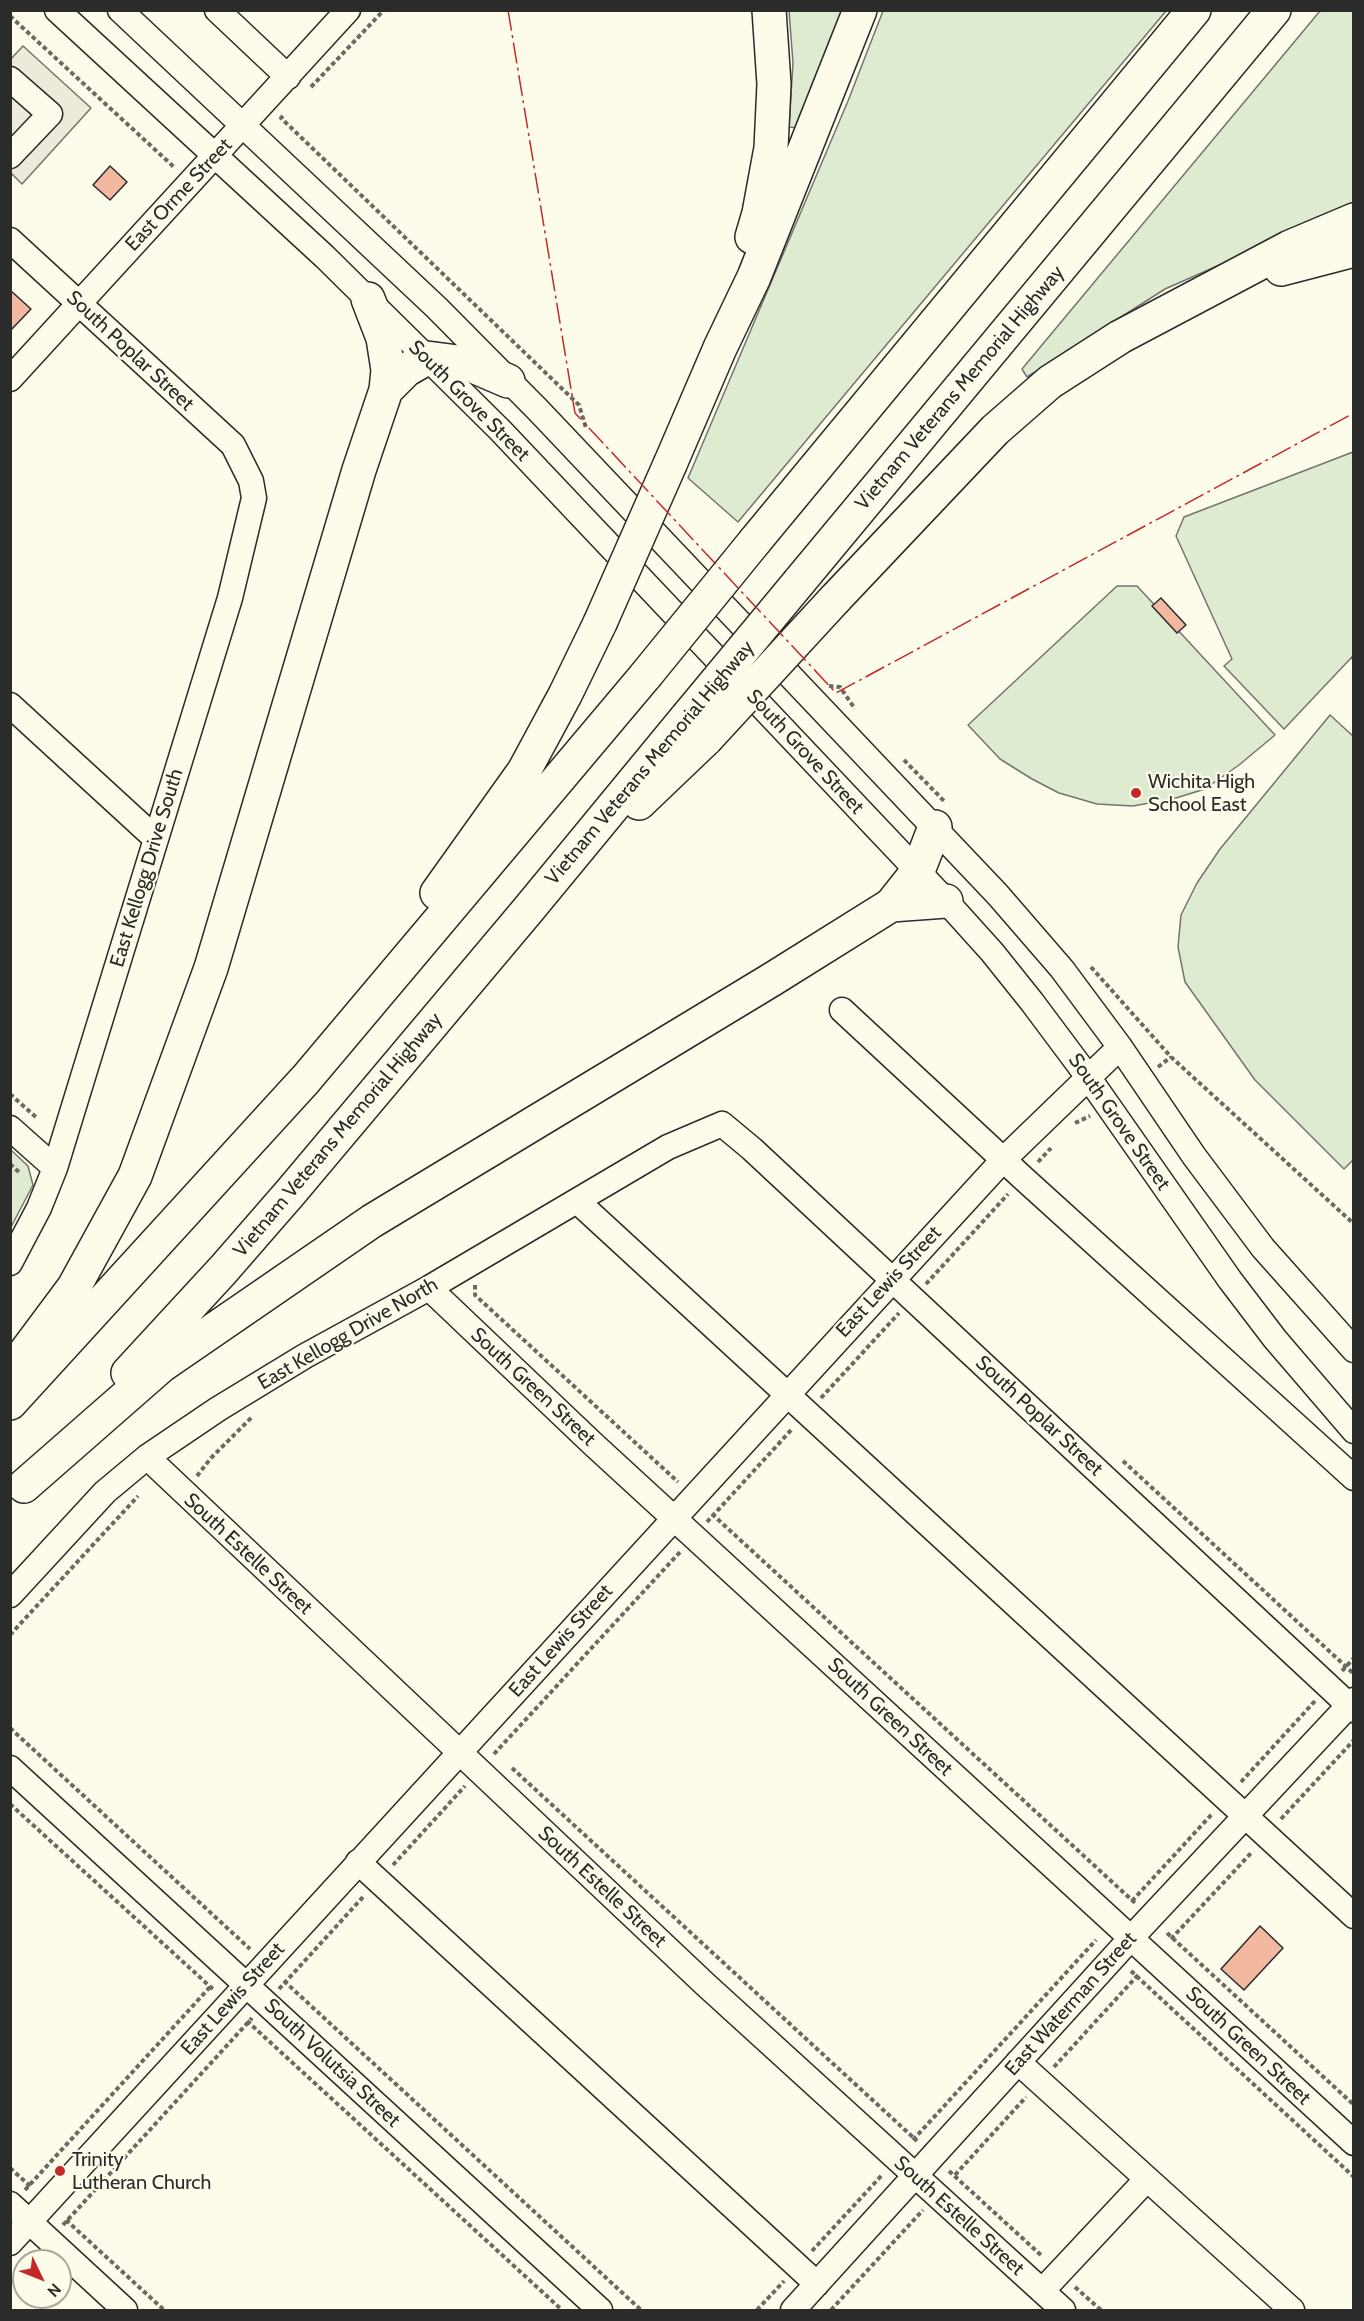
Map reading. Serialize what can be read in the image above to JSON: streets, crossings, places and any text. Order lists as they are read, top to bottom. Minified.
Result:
{"streets":{"highway":["Vietnam Veterans Memorial Highway"],"street":["East Orme Street","South Poplar Street","South Grove Street","East Kellogg Drive South","East Lewis Street","East Kellogg Drive North","South Green Street","South Estelle Street","East Waterman Street","South Volutsia Street"]},"crossings":[["East Orme Street","South Poplar Street"],["East Orme Street","South Grove Street"],["South Poplar Street","East Kellogg Drive South"],["South Poplar Street","East Lewis Street"],["South Poplar Street","East Kellogg Drive North"],["South Poplar Street","East Waterman Street"],["South Grove Street","East Lewis Street"],["East Lewis Street","South Green Street"],["East Lewis Street","South Estelle Street"],["East Lewis Street","South Volutsia Street"],["East Kellogg Drive North","South Green Street"],["East Kellogg Drive North","South Estelle Street"],["South Green Street","East Waterman Street"],["South Estelle Street","East Waterman Street"]],"places":["Wichita High School East","Trinity Lutheran Church"],"north":"bottom right"}
